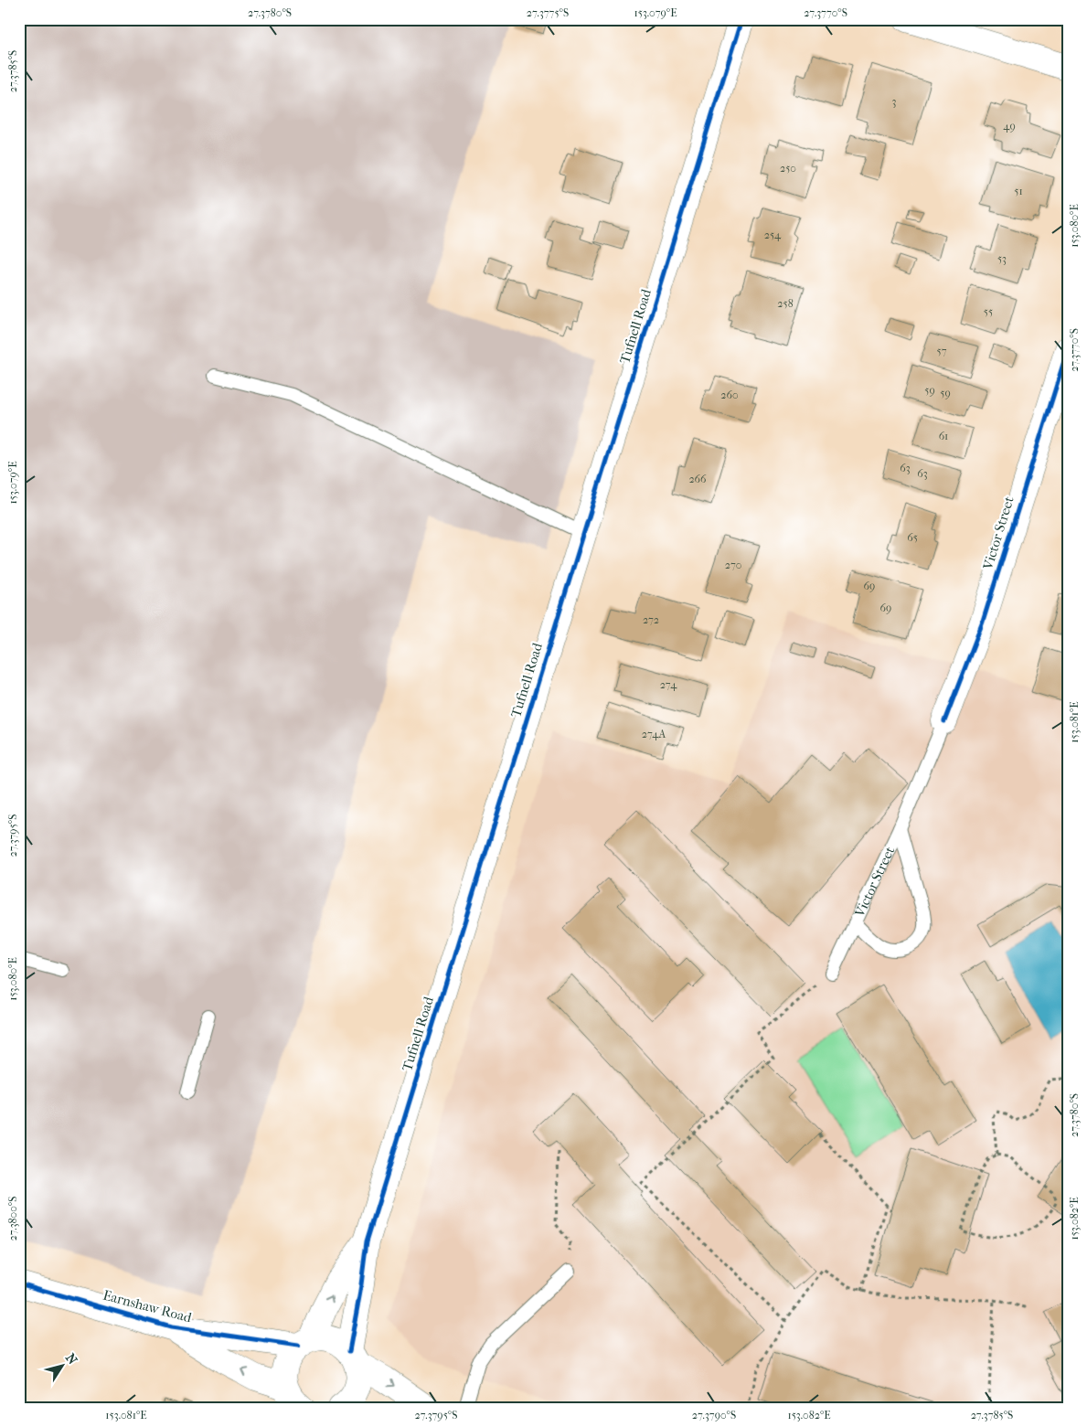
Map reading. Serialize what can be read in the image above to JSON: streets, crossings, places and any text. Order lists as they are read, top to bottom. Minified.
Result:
{"streets":{"street":["Tufnell Road","Victor Street","Earnshaw Road"]},"crossings":[["Tufnell Road","Earnshaw Road"]],"house_numbers":["3","49","250","51","254","53","258","55","57","59","59","260","61","63","63","266","65","270","69","69","272","274","274A"],"north":"top right","coordinates":["27.3780°S","27.3775°S","153.079°E","27.3770°S","27.3785°S","153.080°E","153.081°E","27.3795°S","153.082°E","27.3800°S","27.3790°S"]}
